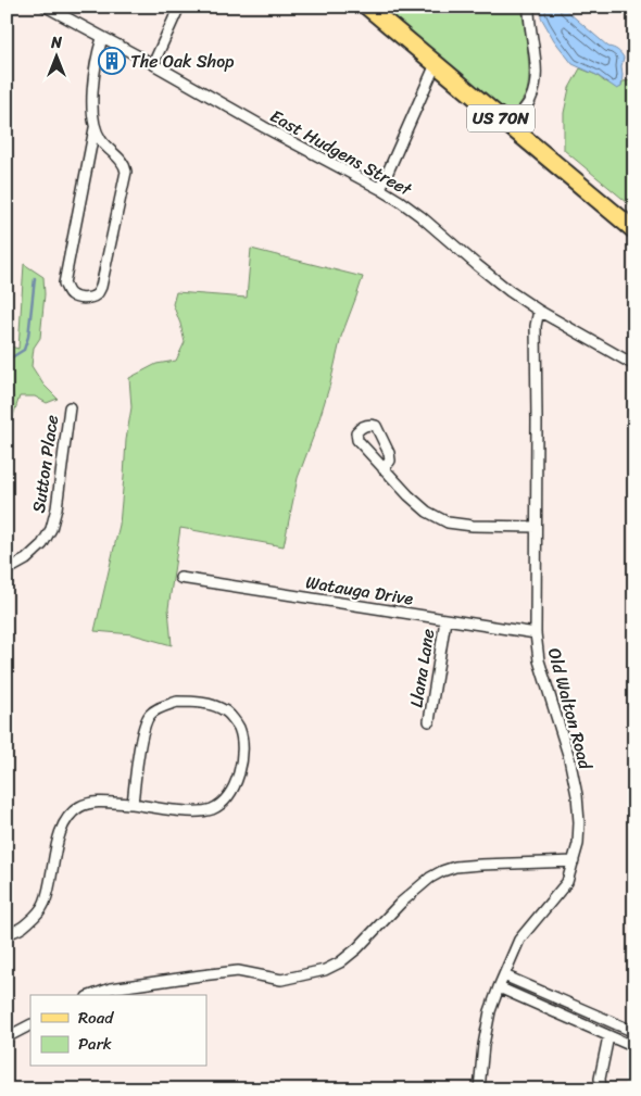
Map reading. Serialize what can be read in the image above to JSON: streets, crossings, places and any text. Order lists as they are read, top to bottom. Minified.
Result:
{"streets":{"main road":["US 70N"],"street":["East Hudgens Street","Sutton Place","Watauga Drive","Llana Lane","Old Walton Road"]},"crossings":[["East Hudgens Street","Old Walton Road"],["Watauga Drive","Llana Lane"],["Watauga Drive","Old Walton Road"]],"places":{"building":["The Oak Shop"]},"legend":["Road","Park"],"north":"top"}
